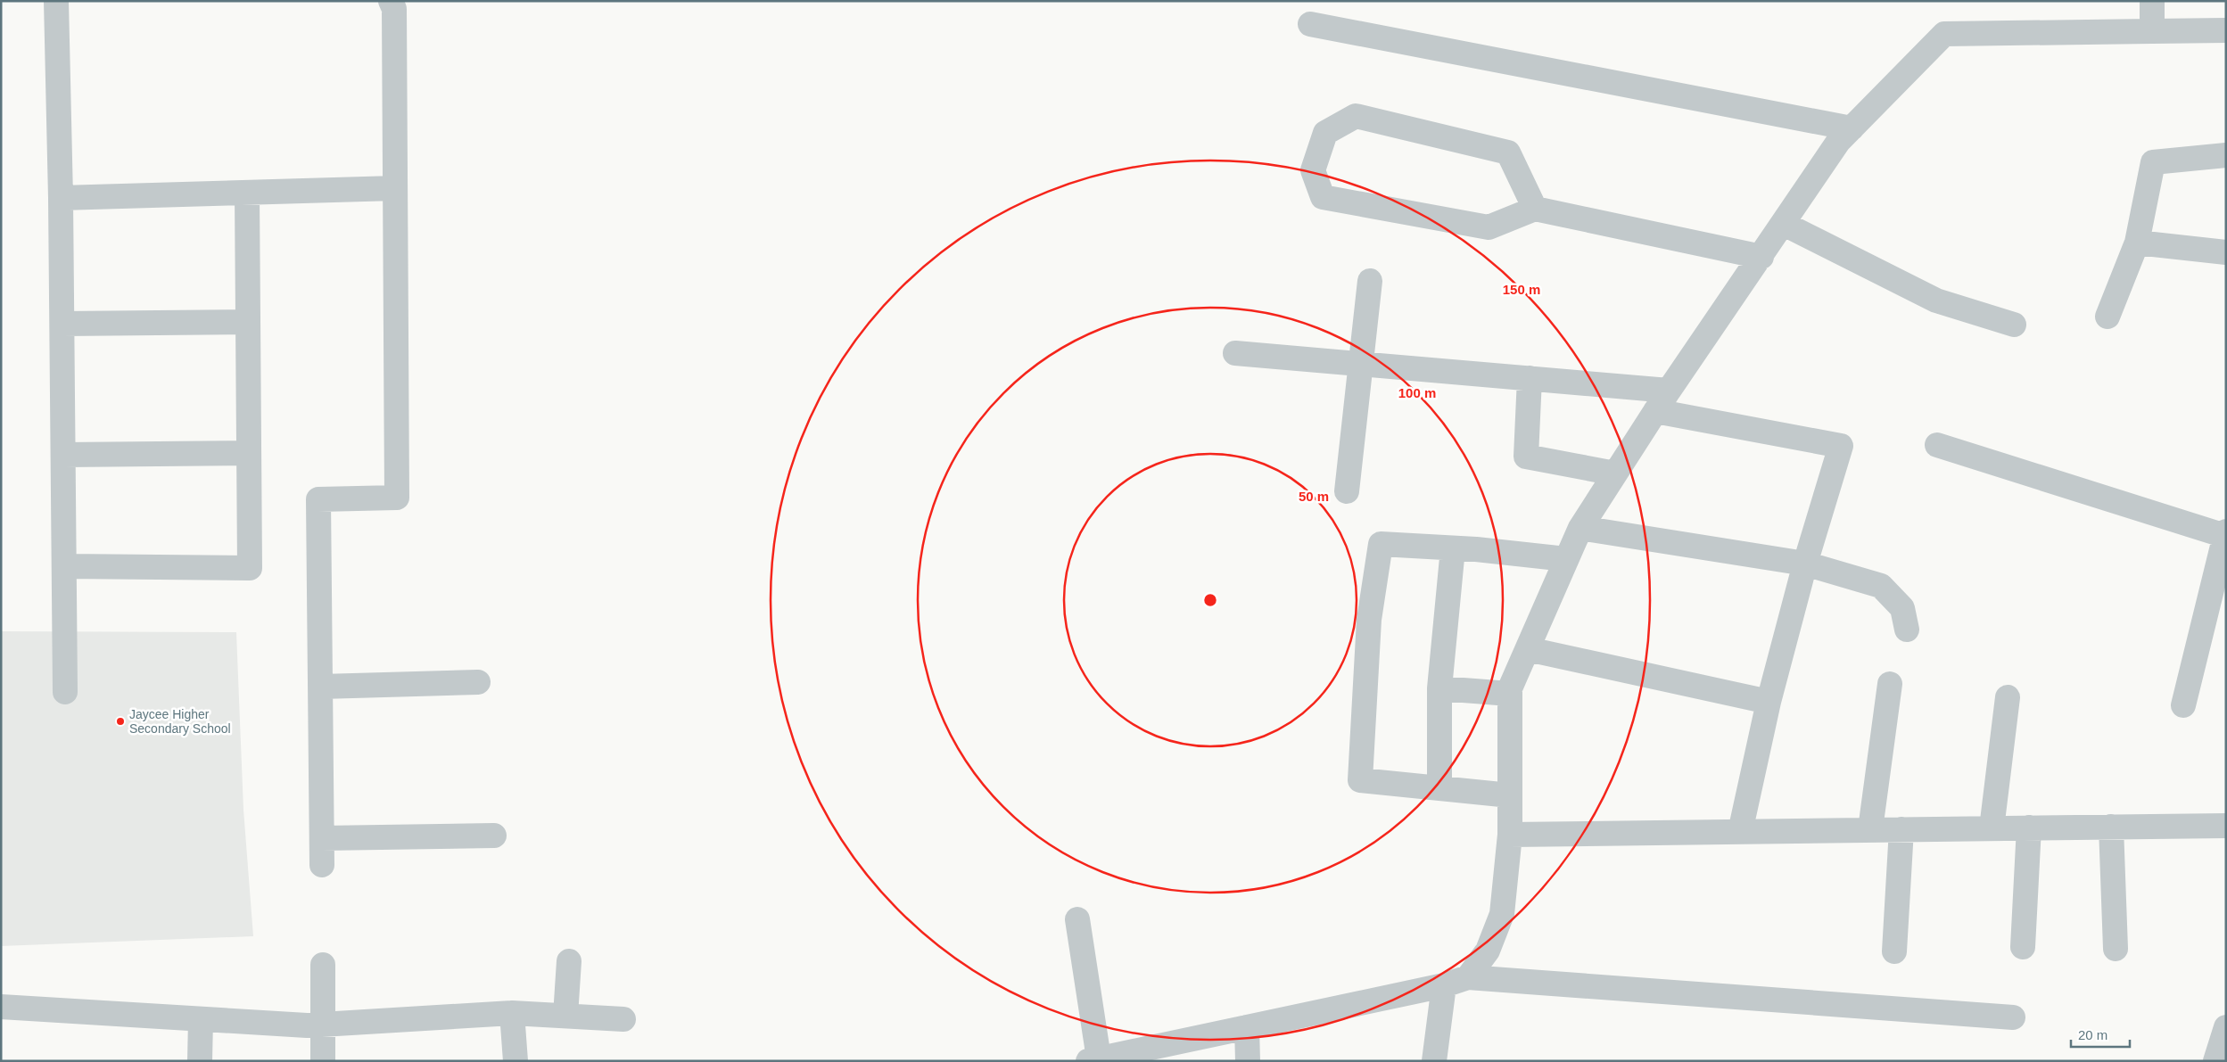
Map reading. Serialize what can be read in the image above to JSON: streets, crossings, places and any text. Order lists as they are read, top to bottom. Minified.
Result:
{"places":["Jaycee Higher Secondary School"],"scale_bar":"20 m","rings":["150 m","100 m","50 m"]}
